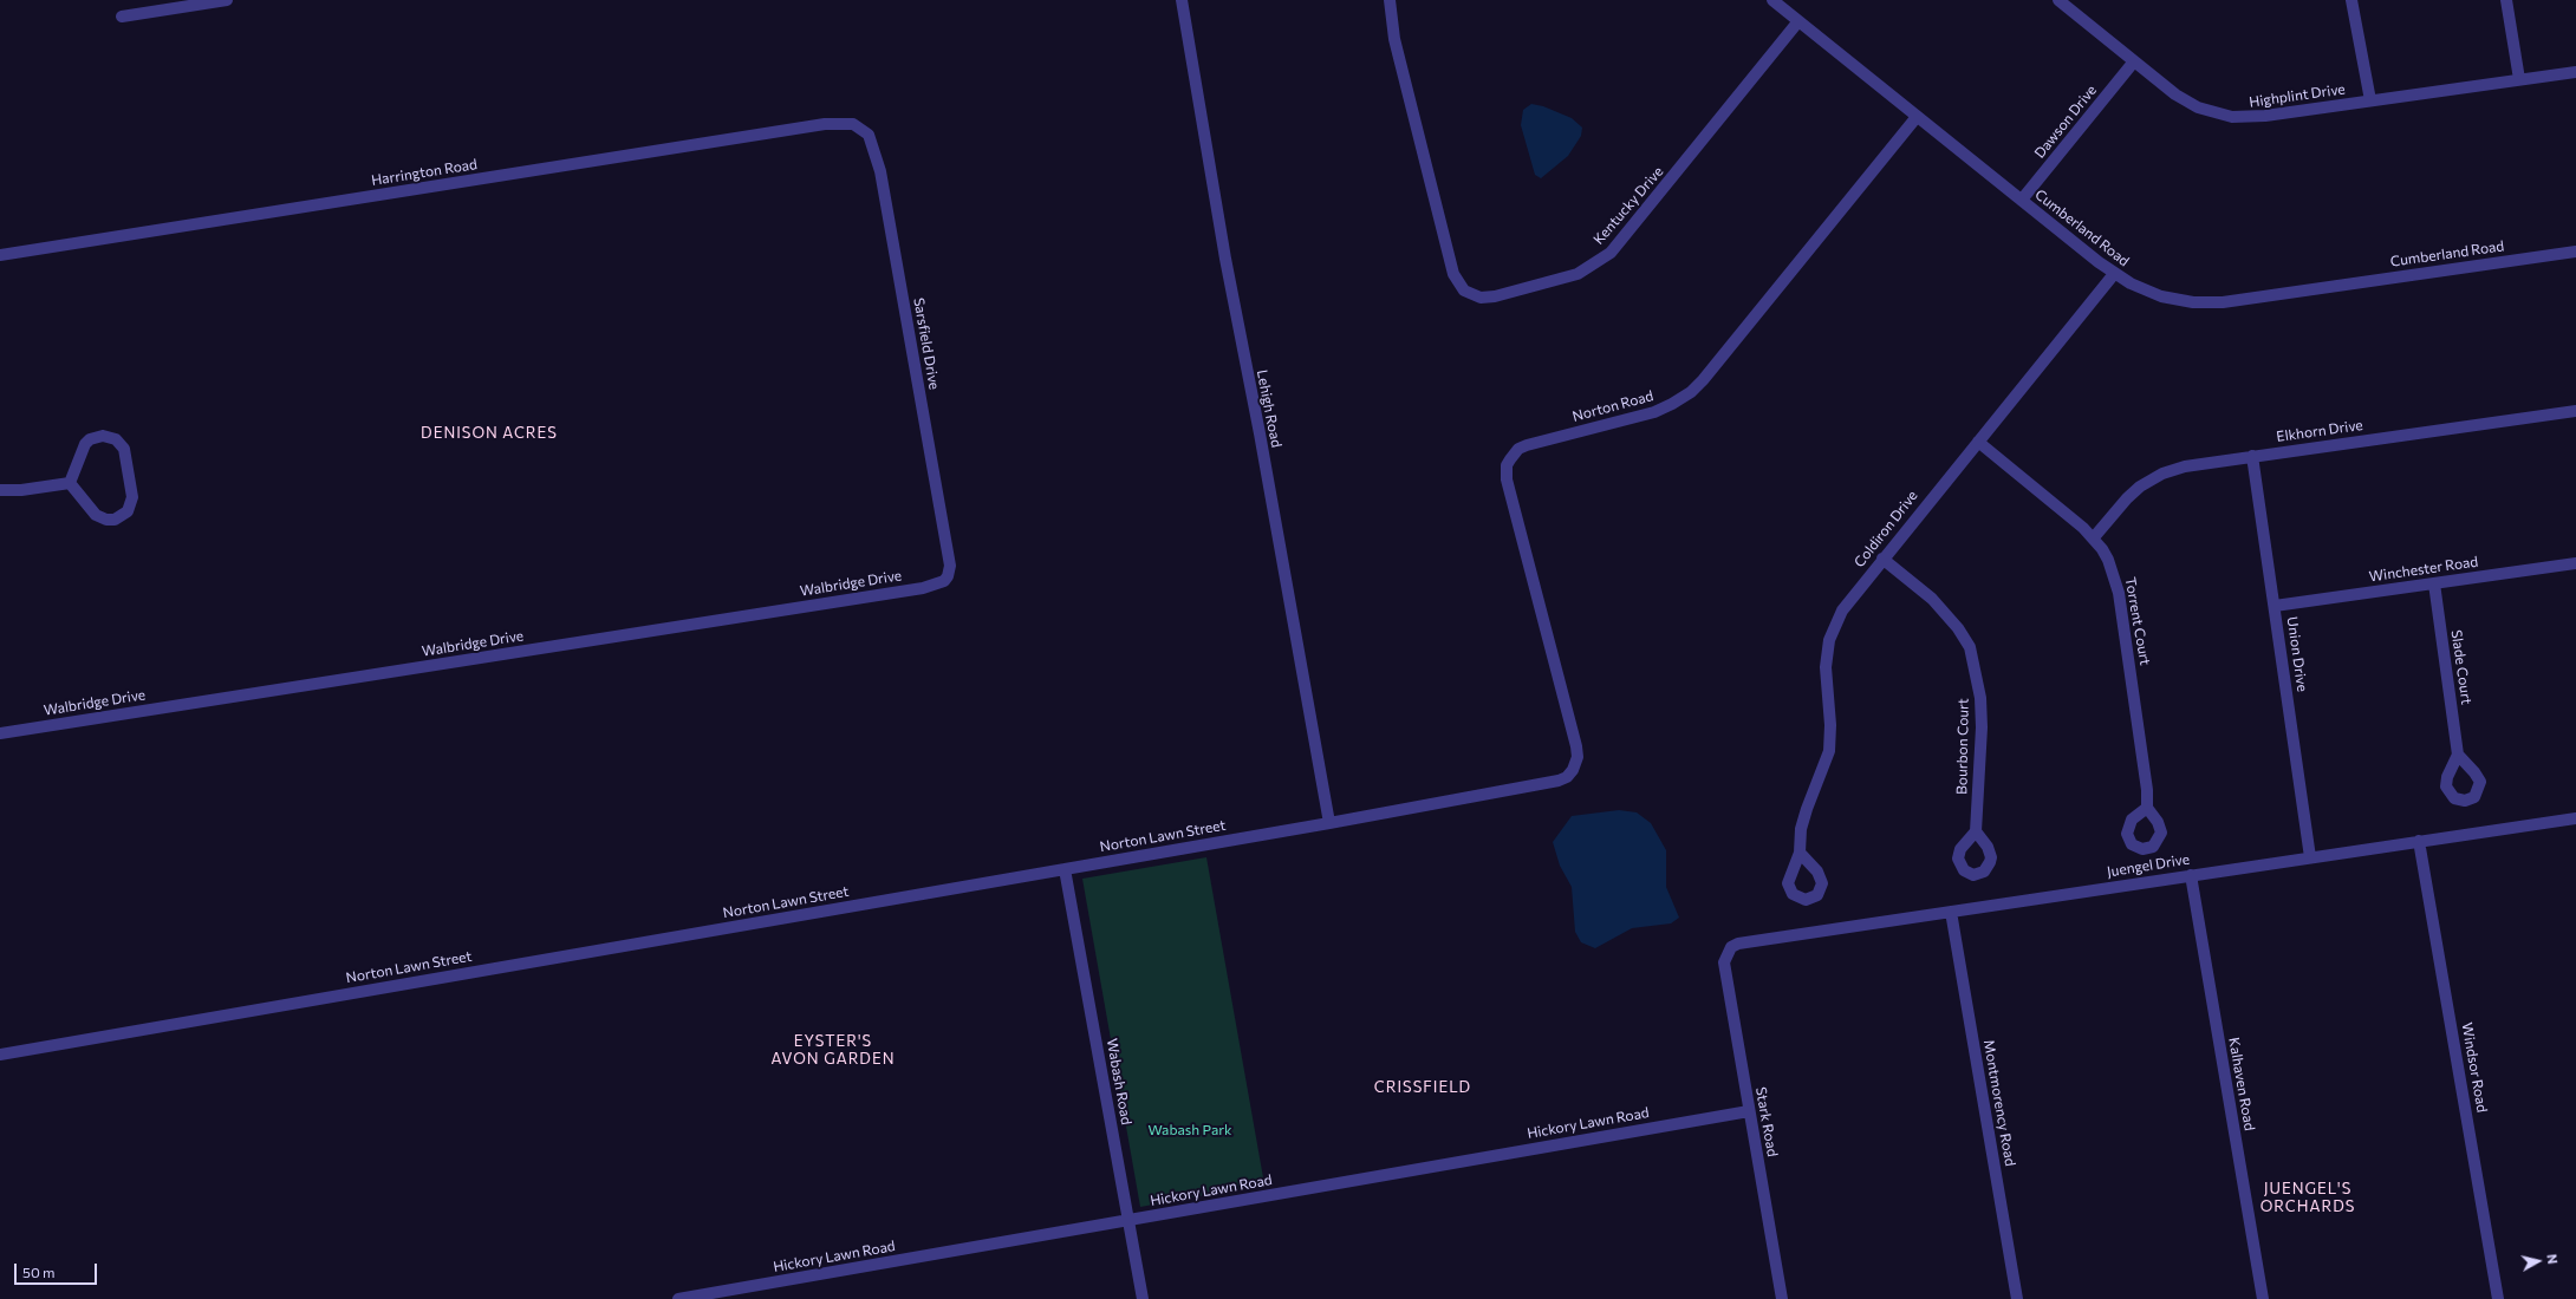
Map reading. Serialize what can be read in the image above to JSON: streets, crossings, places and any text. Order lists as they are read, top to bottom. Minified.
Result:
{"streets":{"street":["Highplint Drive","Dawson Drive","Harrington Road","Kentucky Drive","Cumberland Road","Sarsfield Drive","Norton Road","Lehigh Road","Elkhorn Drive","Coldiron Drive","Winchester Road","Walbridge Drive","Torrent Court","Union Drive","Slade Court","Bourbon Court","Norton Lawn Street","Juengel Drive","Windsor Road","Wabash Road","Kalhaven Road","Montmorency Road","Stark Road","Hickory Lawn Road"]},"crossings":[["Highplint Drive","Dawson Drive"],["Dawson Drive","Cumberland Road"],["Harrington Road","Sarsfield Drive"],["Kentucky Drive","Cumberland Road"],["Cumberland Road","Norton Road"],["Cumberland Road","Coldiron Drive"],["Sarsfield Drive","Walbridge Drive"],["Norton Road","Norton Lawn Street"],["Lehigh Road","Norton Lawn Street"],["Elkhorn Drive","Torrent Court"],["Elkhorn Drive","Union Drive"],["Coldiron Drive","Torrent Court"],["Coldiron Drive","Bourbon Court"],["Winchester Road","Union Drive"],["Winchester Road","Slade Court"],["Union Drive","Juengel Drive"],["Norton Lawn Street","Wabash Road"],["Juengel Drive","Windsor Road"],["Juengel Drive","Kalhaven Road"],["Juengel Drive","Montmorency Road"],["Juengel Drive","Stark Road"],["Wabash Road","Hickory Lawn Road"],["Stark Road","Hickory Lawn Road"]],"districts":["DENISON ACRES","EYSTER'S AVON GARDEN","CRISSFIELD","JUENGEL'S ORCHARDS"],"parks":["Wabash Park"],"scale_bar":"50 m","north":"right"}
